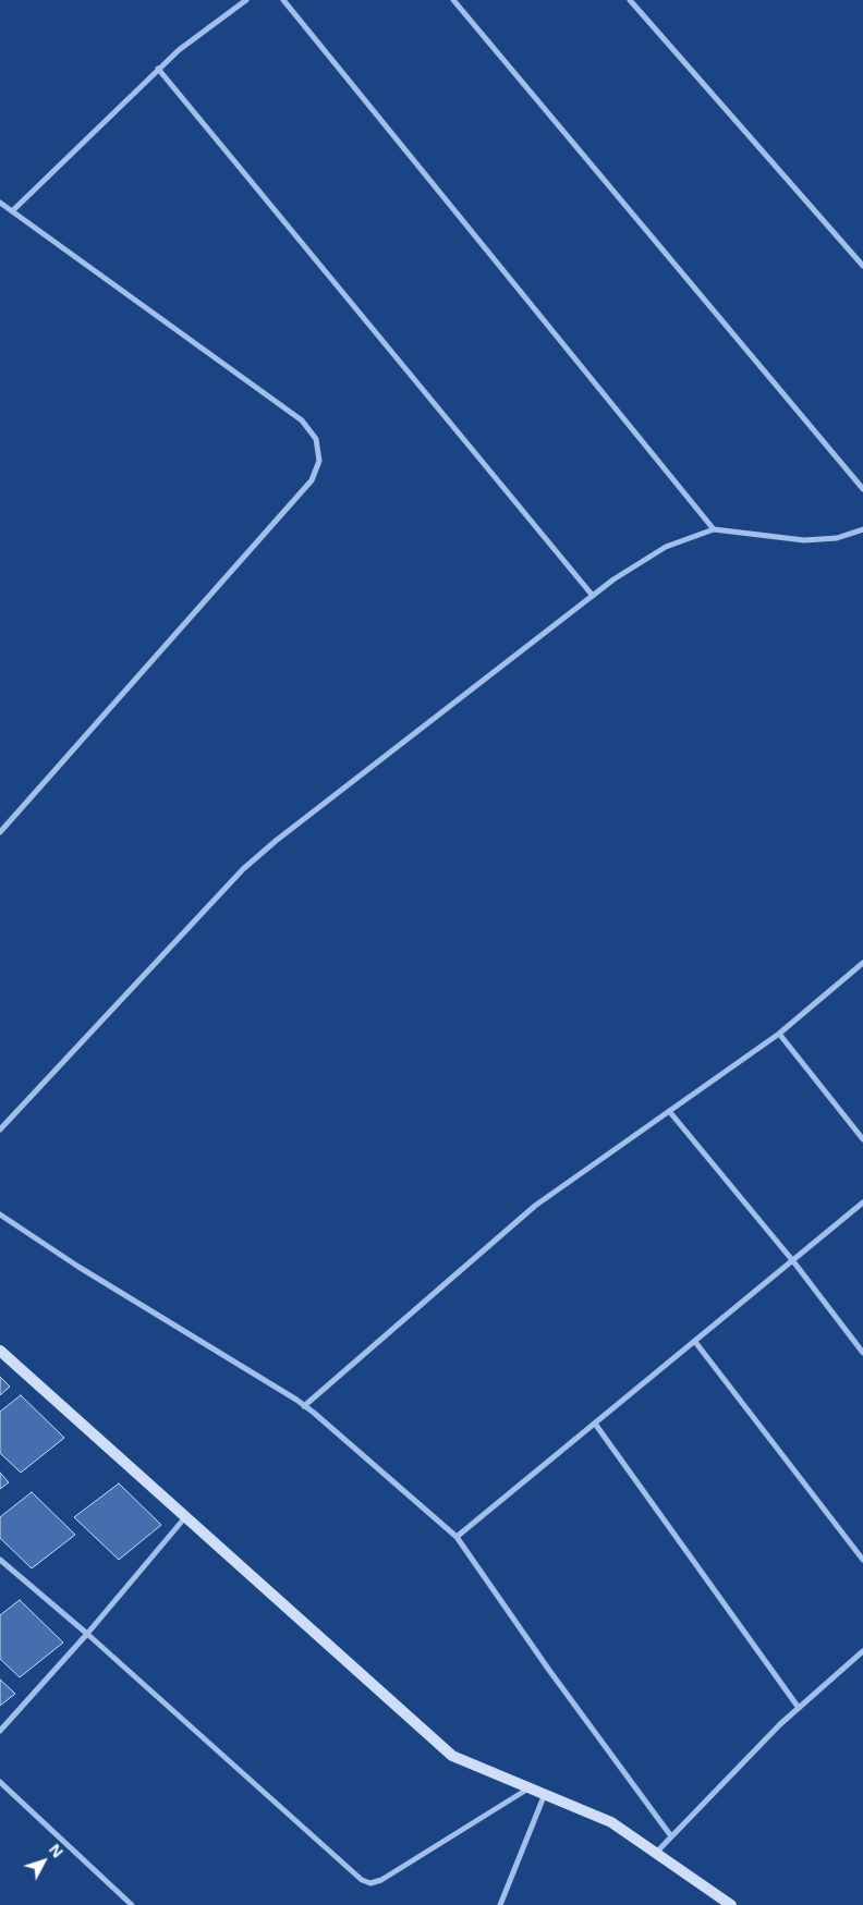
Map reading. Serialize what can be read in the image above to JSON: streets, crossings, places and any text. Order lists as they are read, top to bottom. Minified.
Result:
{"north":"top right"}
